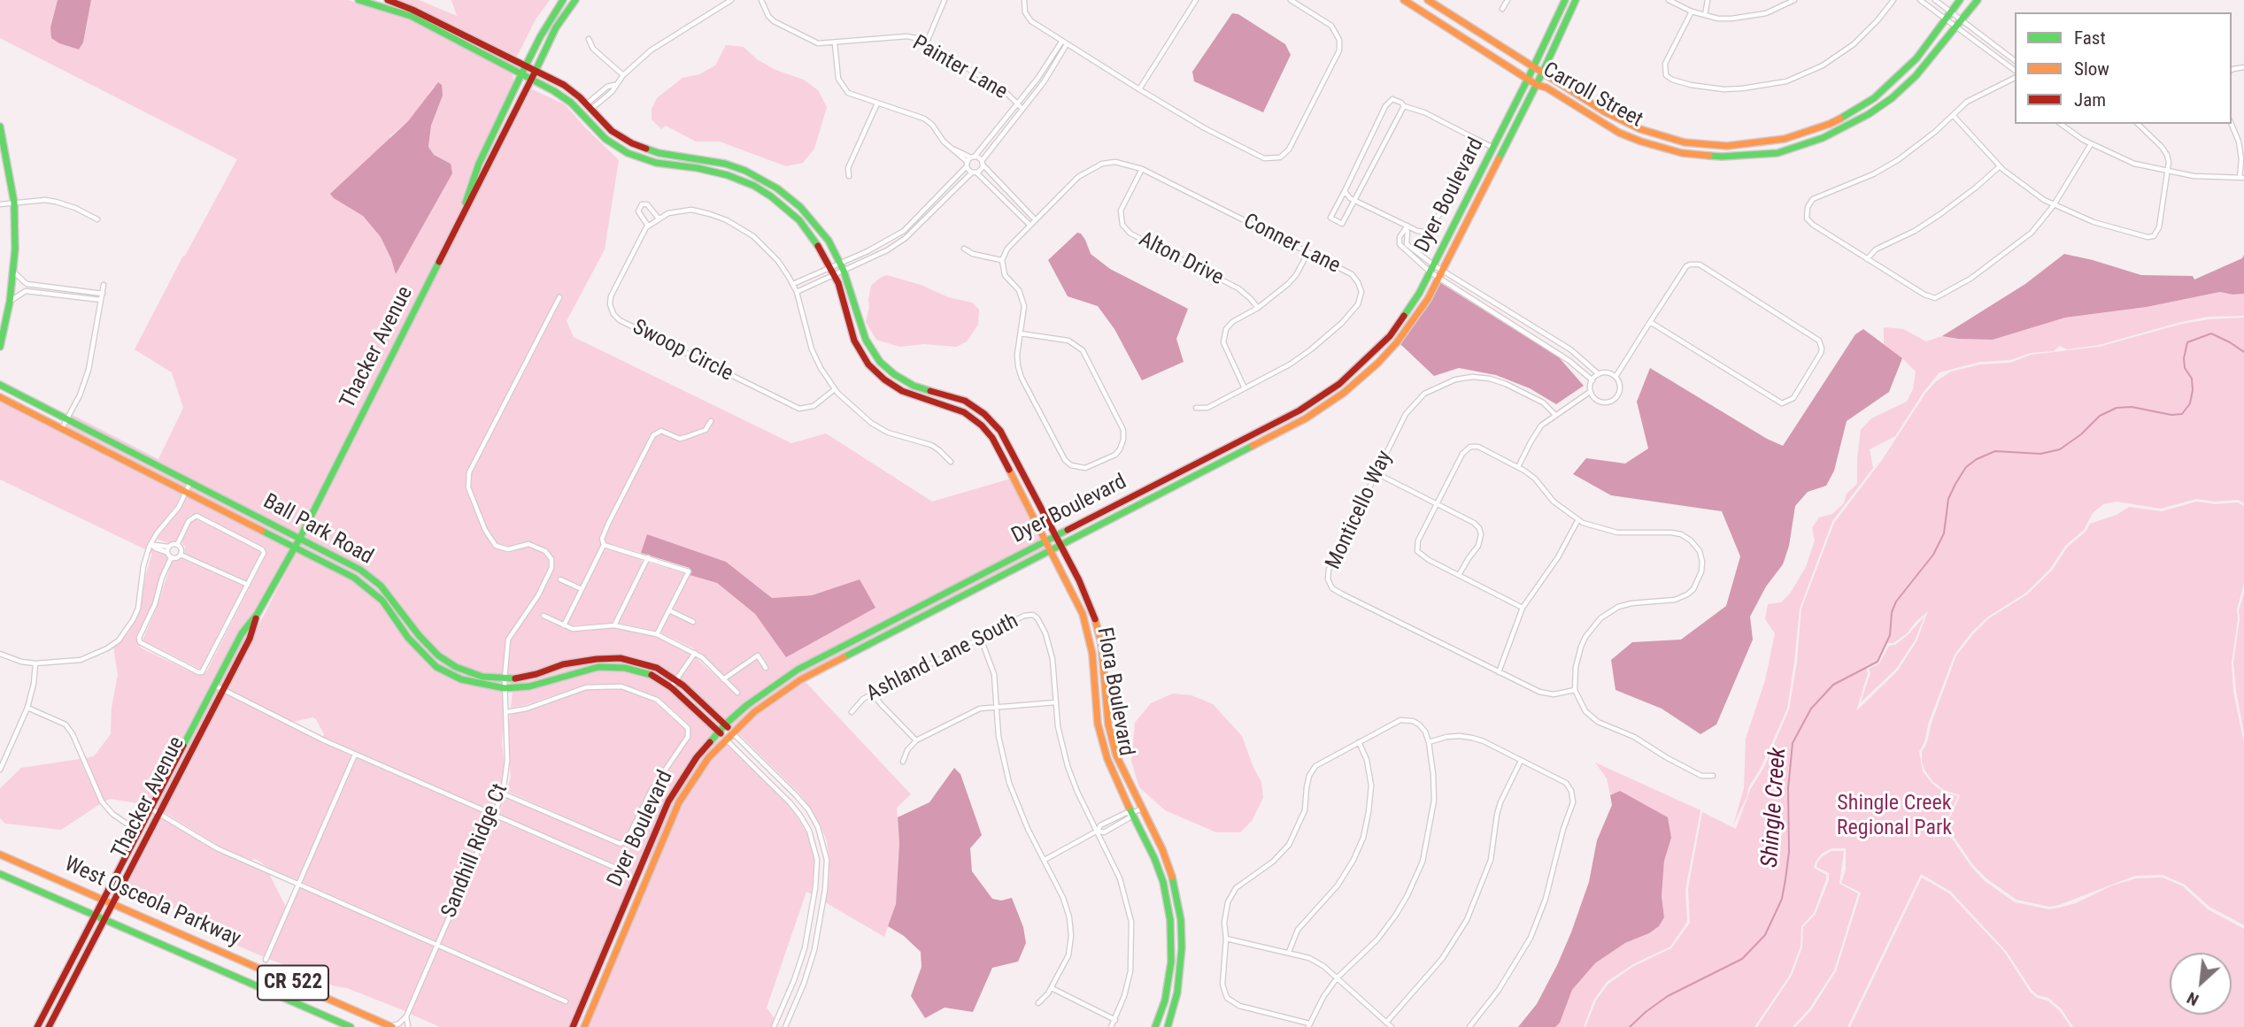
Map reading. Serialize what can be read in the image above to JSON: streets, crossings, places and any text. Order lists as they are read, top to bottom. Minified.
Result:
{"streets":{"main road":["Carroll Street","Dyer Boulevard","Thacker Avenue","Ball Park Road","Flora Boulevard","West Osceola Parkway","CR 522"],"street":["Painter Lane","Conner Lane","Alton Drive","Swoop Circle","Monticello Way","Ashland Lane South","Sandhill Ridge Ct"]},"crossings":[["Carroll Street","Dyer Boulevard"],["Dyer Boulevard","Ball Park Road"],["Dyer Boulevard","Flora Boulevard"],["Conner Lane","Alton Drive"],["Thacker Avenue","Ball Park Road"],["Thacker Avenue","Flora Boulevard"],["Thacker Avenue","West Osceola Parkway"],["Ball Park Road","Sandhill Ridge Ct"]],"water":["Shingle Creek"],"parks":["Shingle Creek Regional Park"],"legend":["Fast","Slow","Jam"],"north":"bottom left"}
